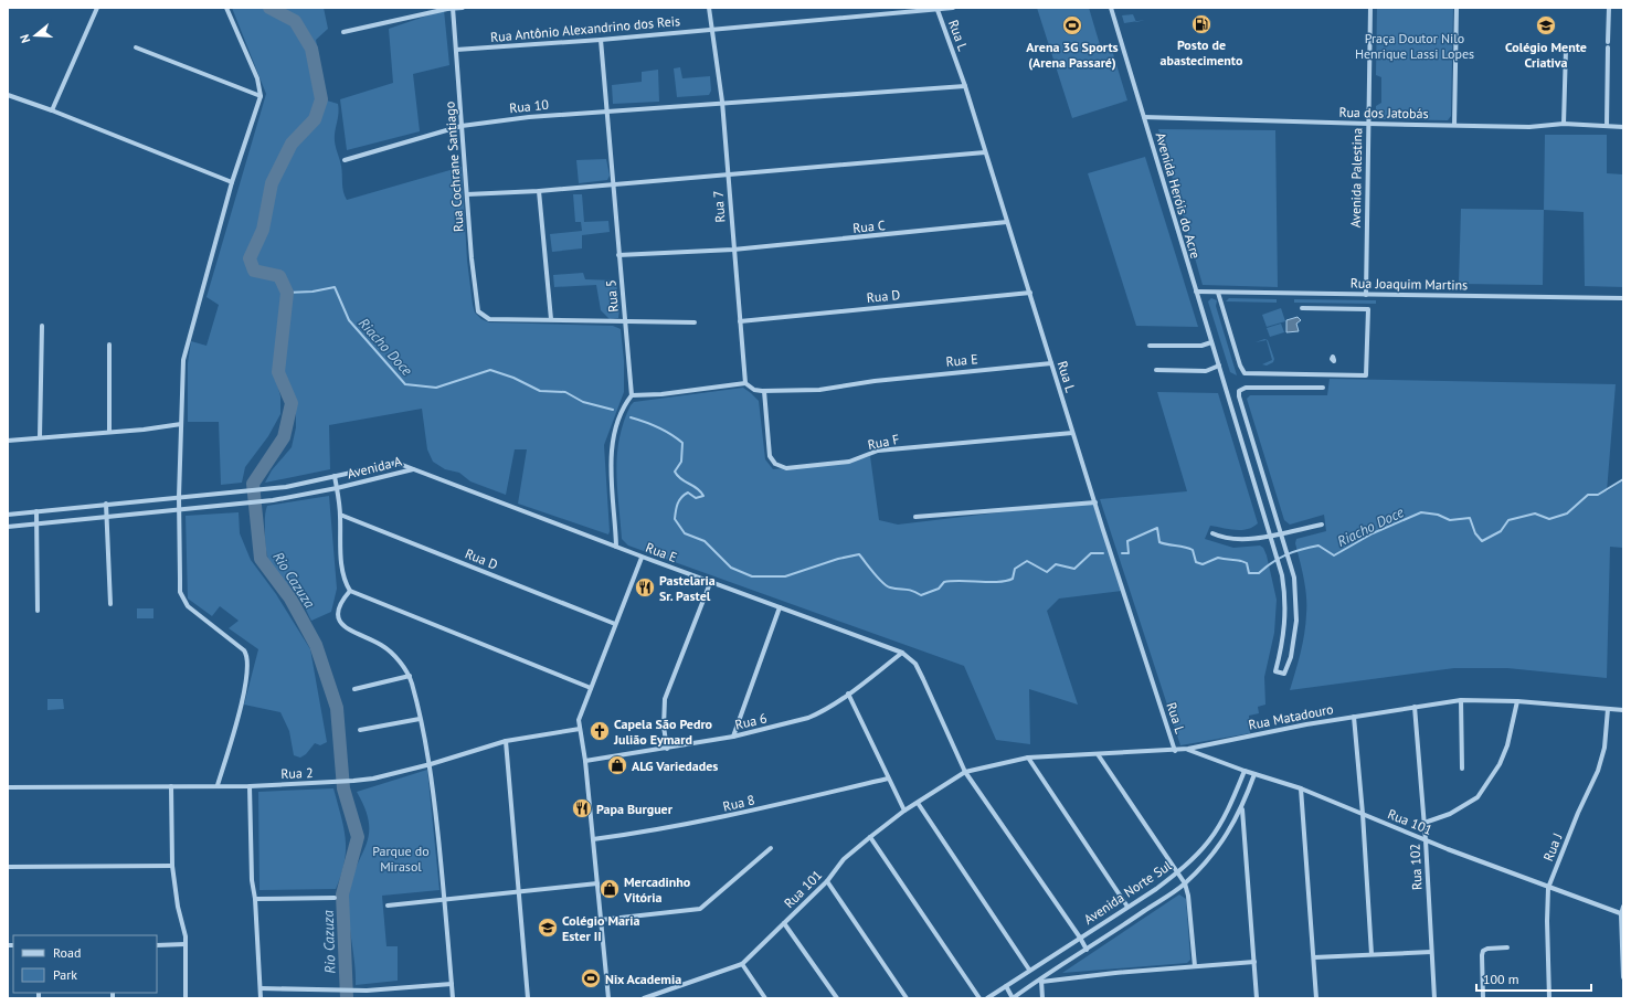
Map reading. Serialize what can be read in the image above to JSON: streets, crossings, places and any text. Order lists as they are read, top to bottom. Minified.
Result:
{"streets":{"street":["Rua Antônio Alexandrino dos Reis","Rua L","Rua 10","Rua dos Jatobás","Rua Cochrane Santiago","Avenida Palestina","Avenida Heróis do Acre","Rua 7","Rua C","Rua Joaquim Martins","Rua 5","Rua D","Rua E","Rua F","Avenida A","Rua Matadouro","Rua 6","Rua 2","Rua 8","Rua 101","Rua J","Rua 102","Avenida Norte Sul"]},"crossings":[["Rua Antônio Alexandrino dos Reis","Rua L"],["Rua Antônio Alexandrino dos Reis","Rua Cochrane Santiago"],["Rua Antônio Alexandrino dos Reis","Rua 7"],["Rua Antônio Alexandrino dos Reis","Rua 5"],["Rua L","Rua 10"],["Rua L","Rua C"],["Rua L","Rua D"],["Rua L","Rua E"],["Rua L","Rua F"],["Rua L","Rua Matadouro"],["Rua 10","Rua Cochrane Santiago"],["Rua 10","Rua 7"],["Rua 10","Rua 5"],["Rua dos Jatobás","Avenida Palestina"],["Rua dos Jatobás","Avenida Heróis do Acre"],["Avenida Palestina","Rua Joaquim Martins"],["Avenida Heróis do Acre","Rua Joaquim Martins"],["Rua 7","Rua C"],["Rua 7","Rua D"],["Rua 7","Rua E"],["Rua E","Rua F"],["Rua E","Avenida A"],["Rua E","Rua 6"],["Rua Matadouro","Rua 101"],["Rua Matadouro","Rua J"],["Rua Matadouro","Rua 102"],["Rua 101","Rua J"],["Rua 101","Rua 102"],["Rua 101","Avenida Norte Sul"]],"water":["Riacho Doce","Rio Cazuza"],"parks":["Praça Doutor Nilo Henrique Lassi Lopes","Parque do Mirasol"],"places":{"fuel station":["Posto de abastecimento"],"sports":["Arena 3G Sports (Arena Passaré)","Nix Academia"],"school or university":["Colégio Mente Criativa","Colégio Maria Ester II"],"restaurant":["Pastelaria Sr. Pastel","Papa Burguer"],"church":["Capela São Pedro Julião Eymard"],"shop":["ALG Variedades","Mercadinho Vitória"]},"legend":["Road","Park"],"scale_bar":"100 m","north":"left"}
